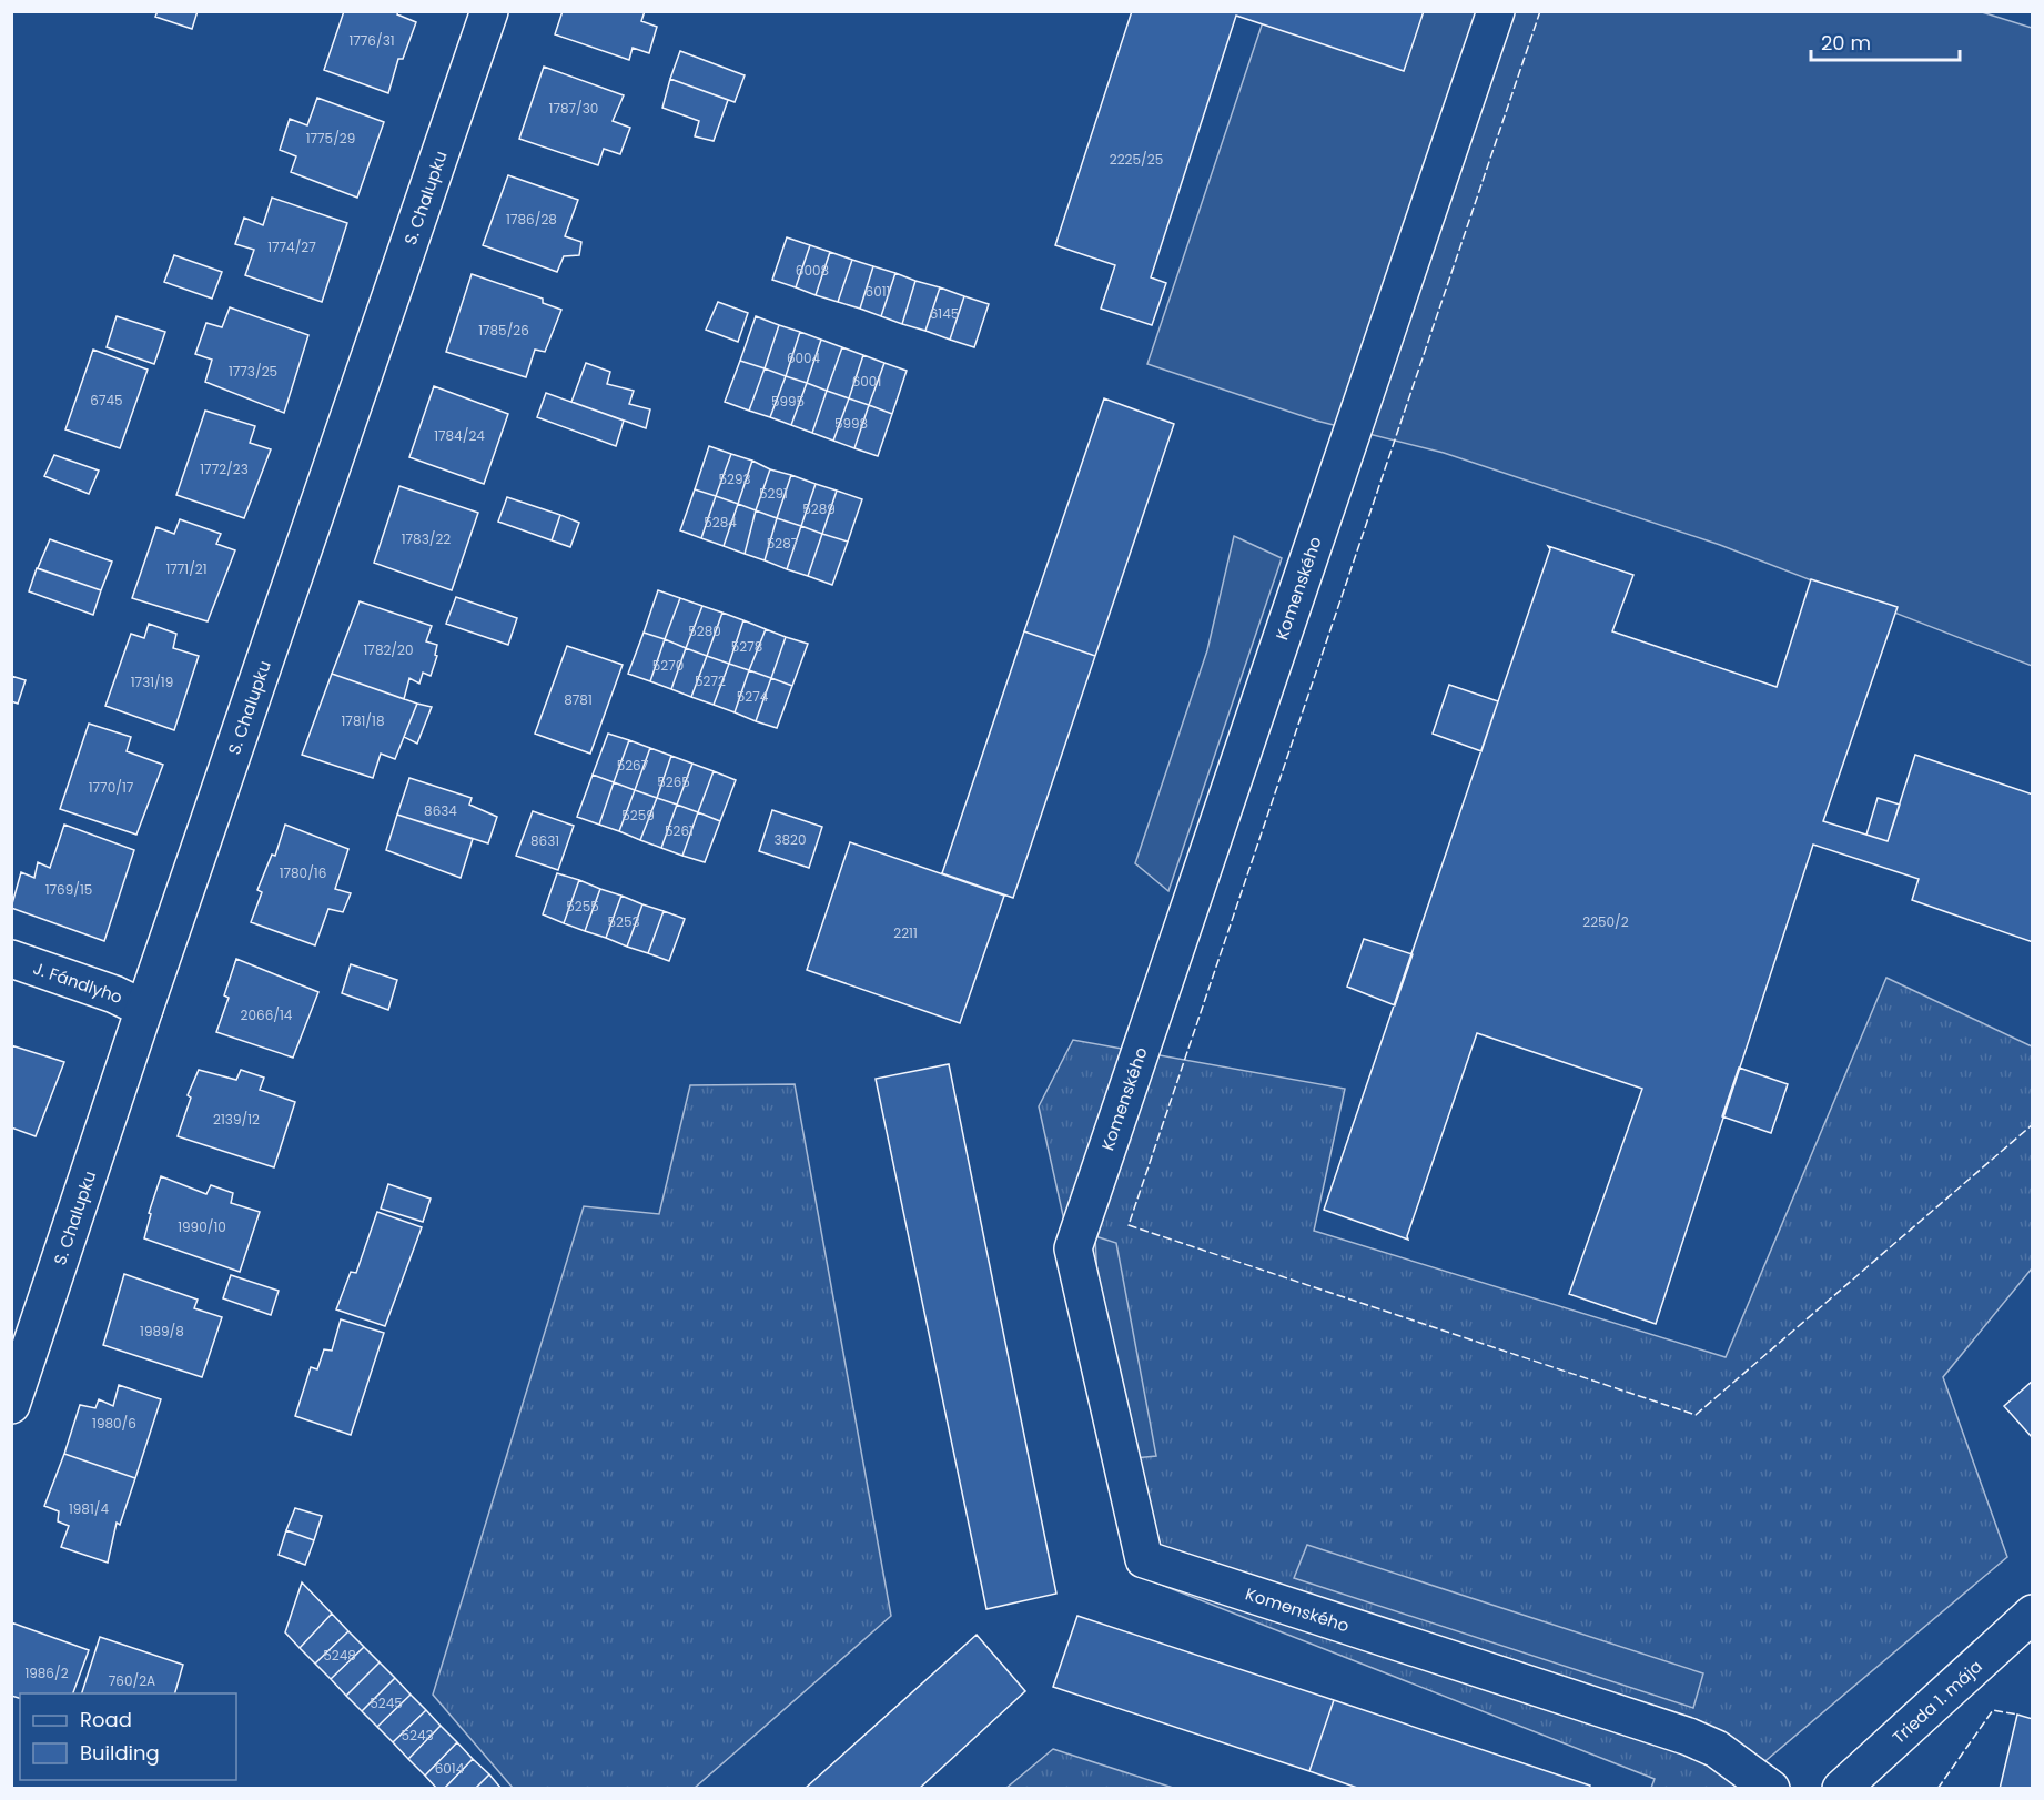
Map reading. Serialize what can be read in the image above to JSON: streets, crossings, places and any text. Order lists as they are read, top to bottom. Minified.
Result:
{"streets":{"street":["S. Chalupku","Komenského","J. Fándlyho","Trieda 1. mája"]},"crossings":[["S. Chalupku","J. Fándlyho"]],"house_numbers":["1776/31","1787/30","1775/29","2225/25","1786/28","1774/27","6008","6011","6145","1785/26","6004","1773/25","6001","6745","5995","5998","1784/24","1772/23","5293","5291","5289","5284","1783/22","5287","1771/21","5280","5278","1782/20","5270","5272","1731/19","5274","8781","1781/18","5267","5265","1770/17","8634","5259","5261","3820","8631","1780/16","1769/15","5255","5253","2250/2","2211","2066/14","2139/12","1990/10","1989/8","1980/6","1981/4","5248","1986/2","760/2A","5245","5243","6014"],"legend":["Road","Building"],"scale_bar":"20 m"}
